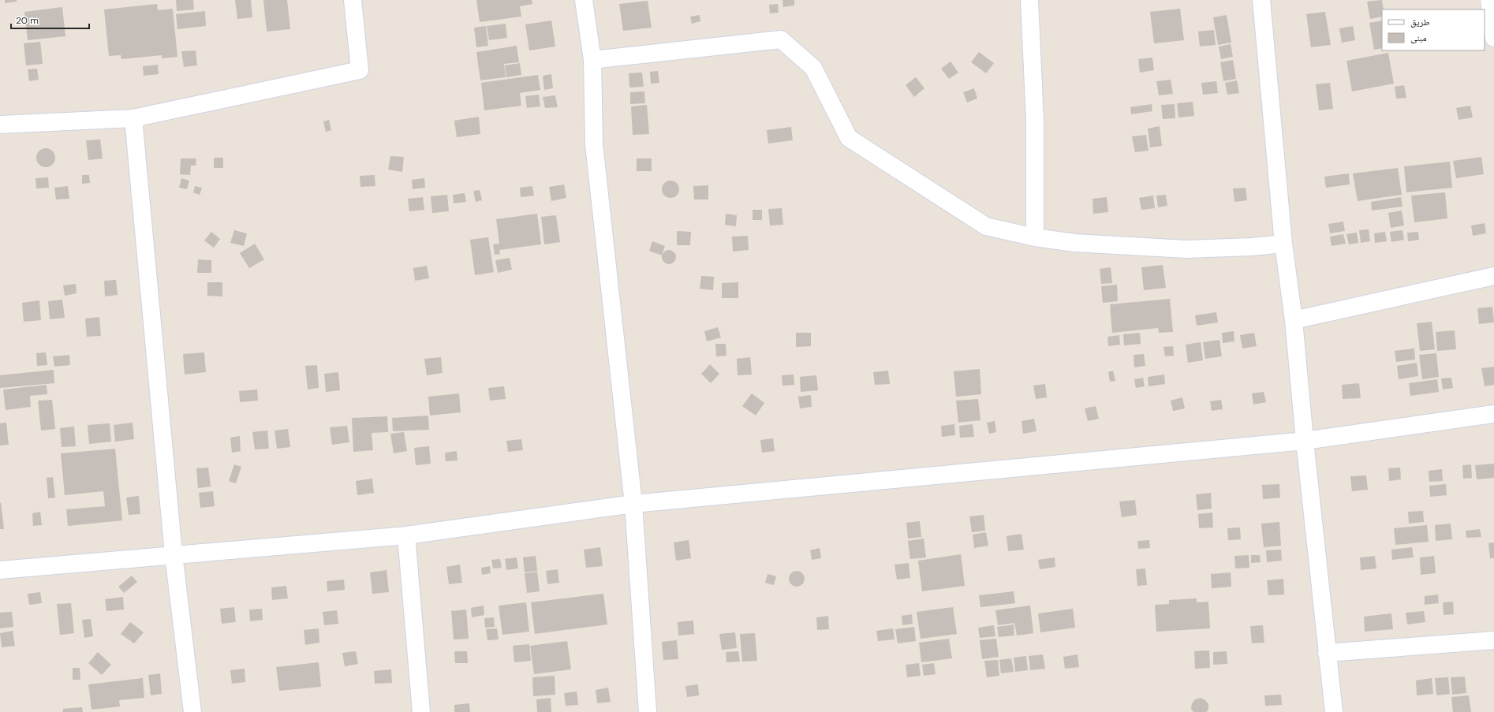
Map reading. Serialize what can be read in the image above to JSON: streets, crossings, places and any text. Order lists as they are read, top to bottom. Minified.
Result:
{"legend":["طريق","مبنى"],"scale_bar":"20 m"}
